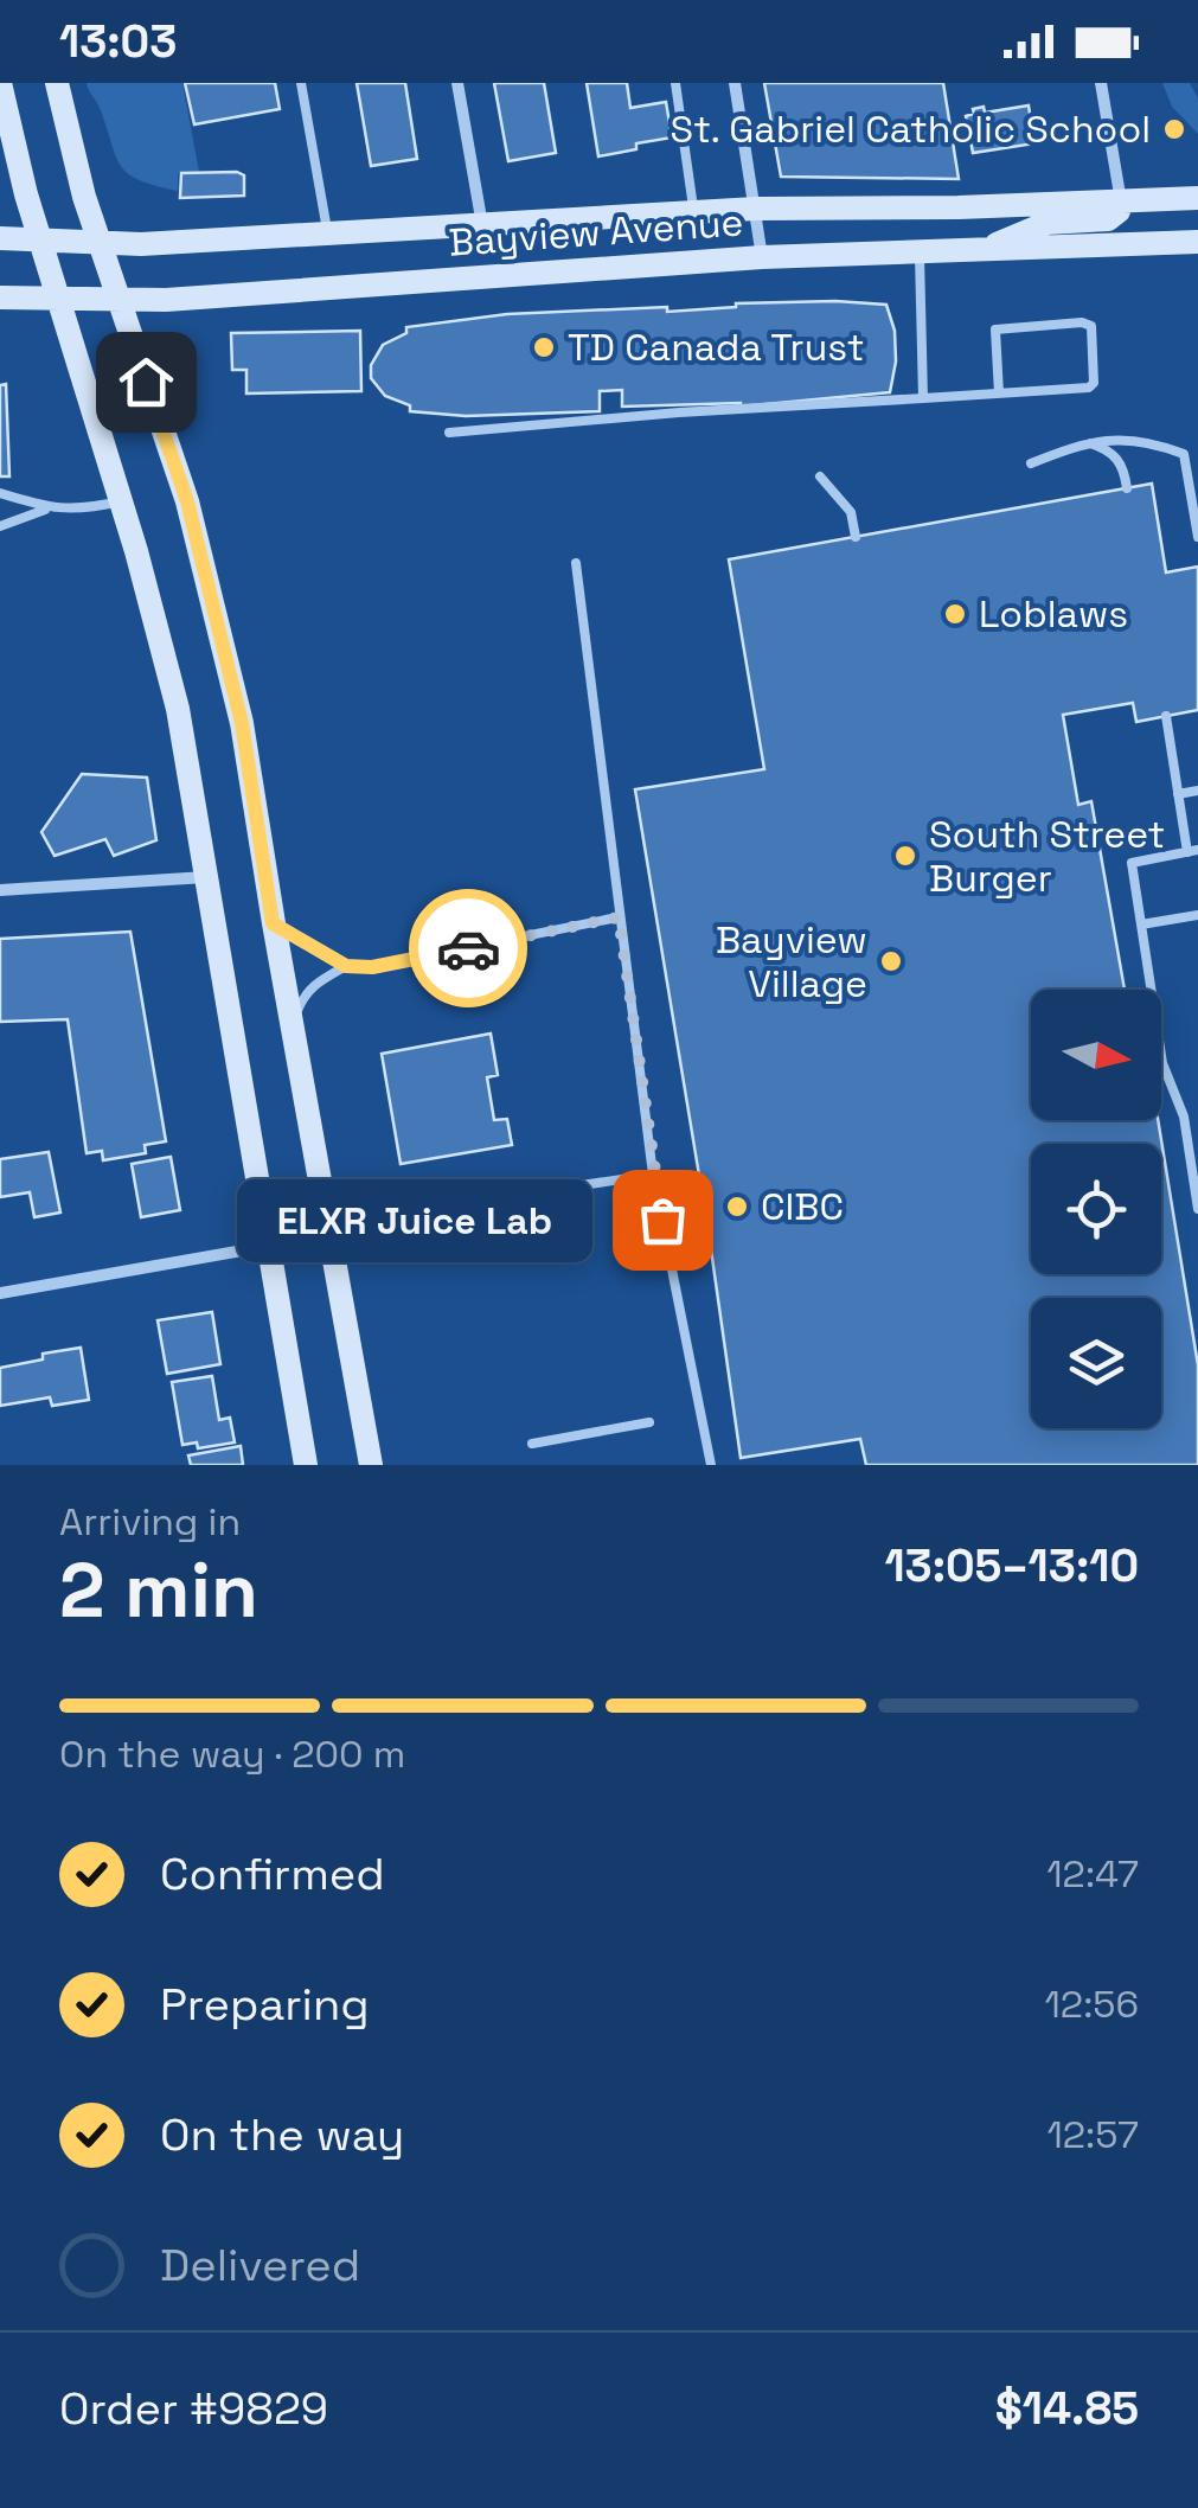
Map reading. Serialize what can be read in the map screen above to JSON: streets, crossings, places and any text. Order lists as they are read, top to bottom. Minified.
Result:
{"streets":{"main road":["Bayview Avenue"]},"places":["St. Gabriel Catholic School","TD Canada Trust","Loblaws","South Street Burger","Bayview Village","CIBC","ELXR Juice Lab"],"north":"right","page":{"status":"13:03","bubble":"ELXR Juice Lab","heading":["2 min","Arriving in","13:05–13:10"],"panel":["Order #9829","$14.85"],"bar":"On the way · 200 m","list":[["Confirmed","12:47"],["Preparing","12:56"],["On the way","12:57"],"Delivered"]}}
